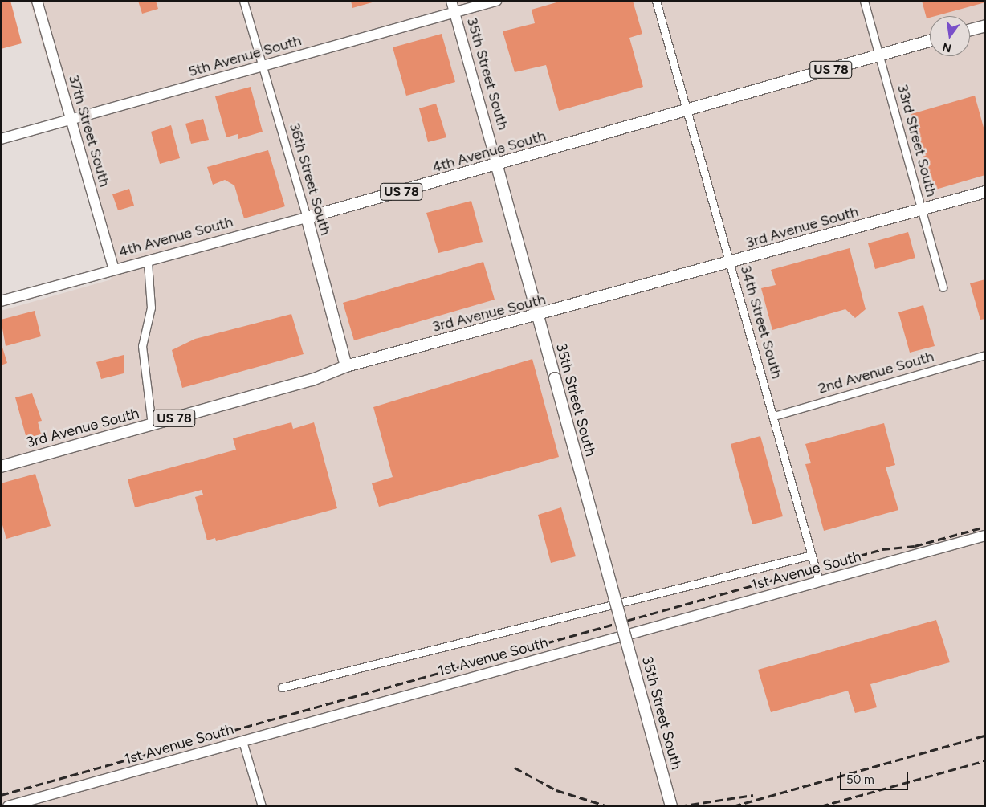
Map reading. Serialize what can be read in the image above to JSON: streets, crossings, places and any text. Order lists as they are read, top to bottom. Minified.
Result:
{"streets":{"main road":["US 78","35th Street South","4th Avenue South","36th Street South","3rd Avenue South"],"street":["5th Avenue South","37th Street South","33rd Street South","34th Street South","2nd Avenue South","1st Avenue South"]},"crossings":[["5th Avenue South","35th Street South"],["5th Avenue South","37th Street South"],["5th Avenue South","36th Street South"],["35th Street South","4th Avenue South"],["35th Street South","3rd Avenue South"],["37th Street South","4th Avenue South"],["33rd Street South","4th Avenue South"],["33rd Street South","3rd Avenue South"],["4th Avenue South","36th Street South"],["4th Avenue South","34th Street South"],["36th Street South","3rd Avenue South"],["3rd Avenue South","34th Street South"],["34th Street South","2nd Avenue South"],["34th Street South","1st Avenue South"]],"scale_bar":"50 m","north":"bottom"}
